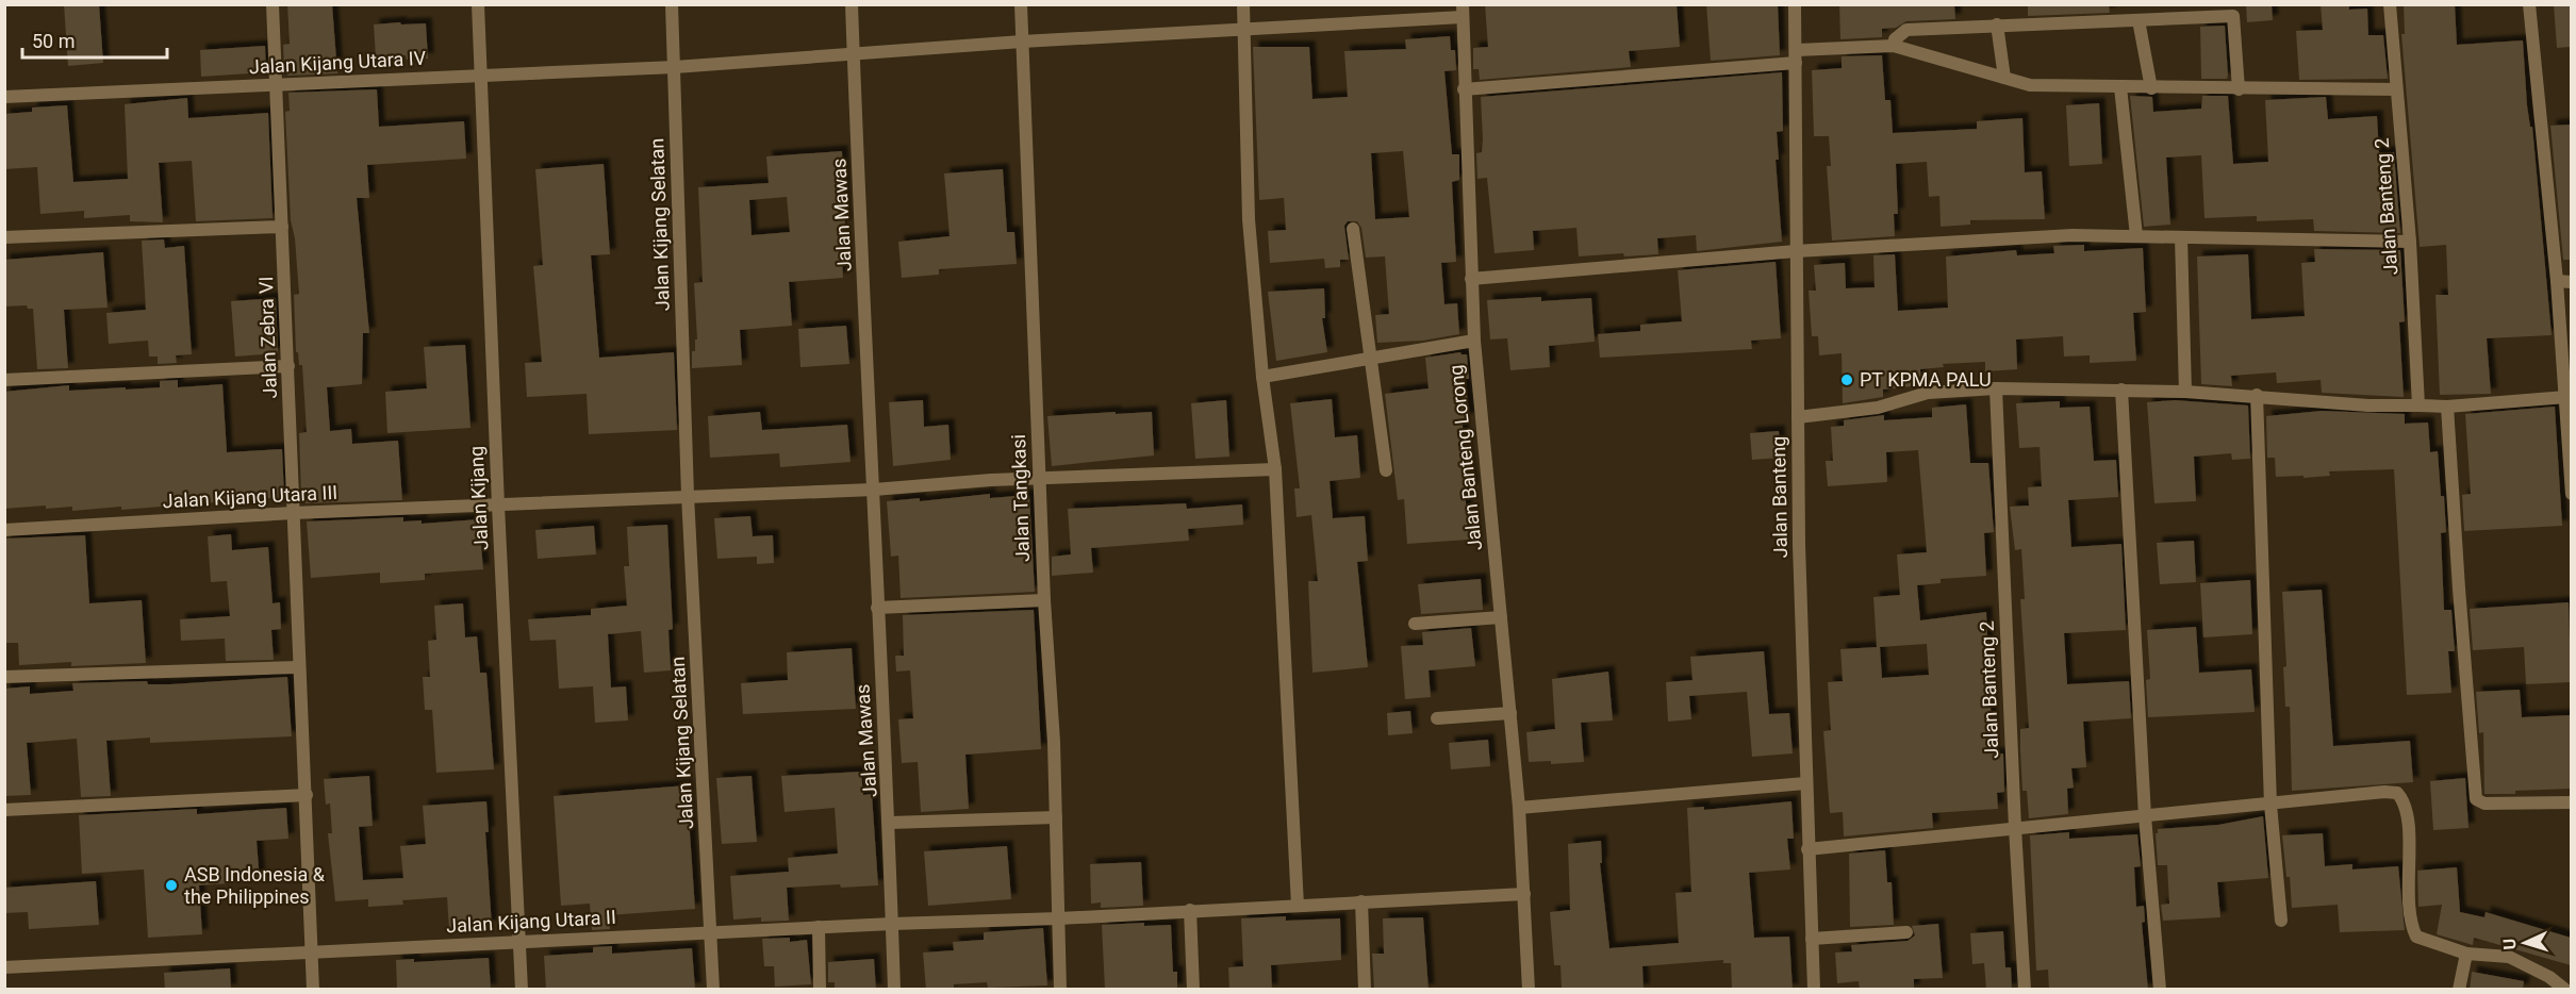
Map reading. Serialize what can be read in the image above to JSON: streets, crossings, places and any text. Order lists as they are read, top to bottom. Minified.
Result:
{"streets":{"street":["Jalan Kijang Utara IV","Jalan Banteng 2","Jalan Mawas","Jalan Kijang Selatan","Jalan Zebra VI","Jalan Banteng Lorong","Jalan Kijang Utara III","Jalan Banteng","Jalan Kijang","Jalan Tangkasi","Jalan Kijang Utara II"]},"crossings":[["Jalan Kijang Utara IV","Jalan Zebra VI"],["Jalan Kijang Utara IV","Jalan Kijang"],["Jalan Mawas","Jalan Kijang Utara II"],["Jalan Kijang Selatan","Jalan Kijang Utara II"],["Jalan Zebra VI","Jalan Kijang Utara III"],["Jalan Zebra VI","Jalan Kijang Utara II"],["Jalan Banteng Lorong","Jalan Tangkasi"],["Jalan Kijang Utara III","Jalan Kijang"],["Jalan Kijang","Jalan Kijang Utara II"],["Jalan Tangkasi","Jalan Kijang Utara II"]],"places":["PT KPMA PALU","ASB Indonesia & the Philippines"],"scale_bar":"50 m","north":"left"}
